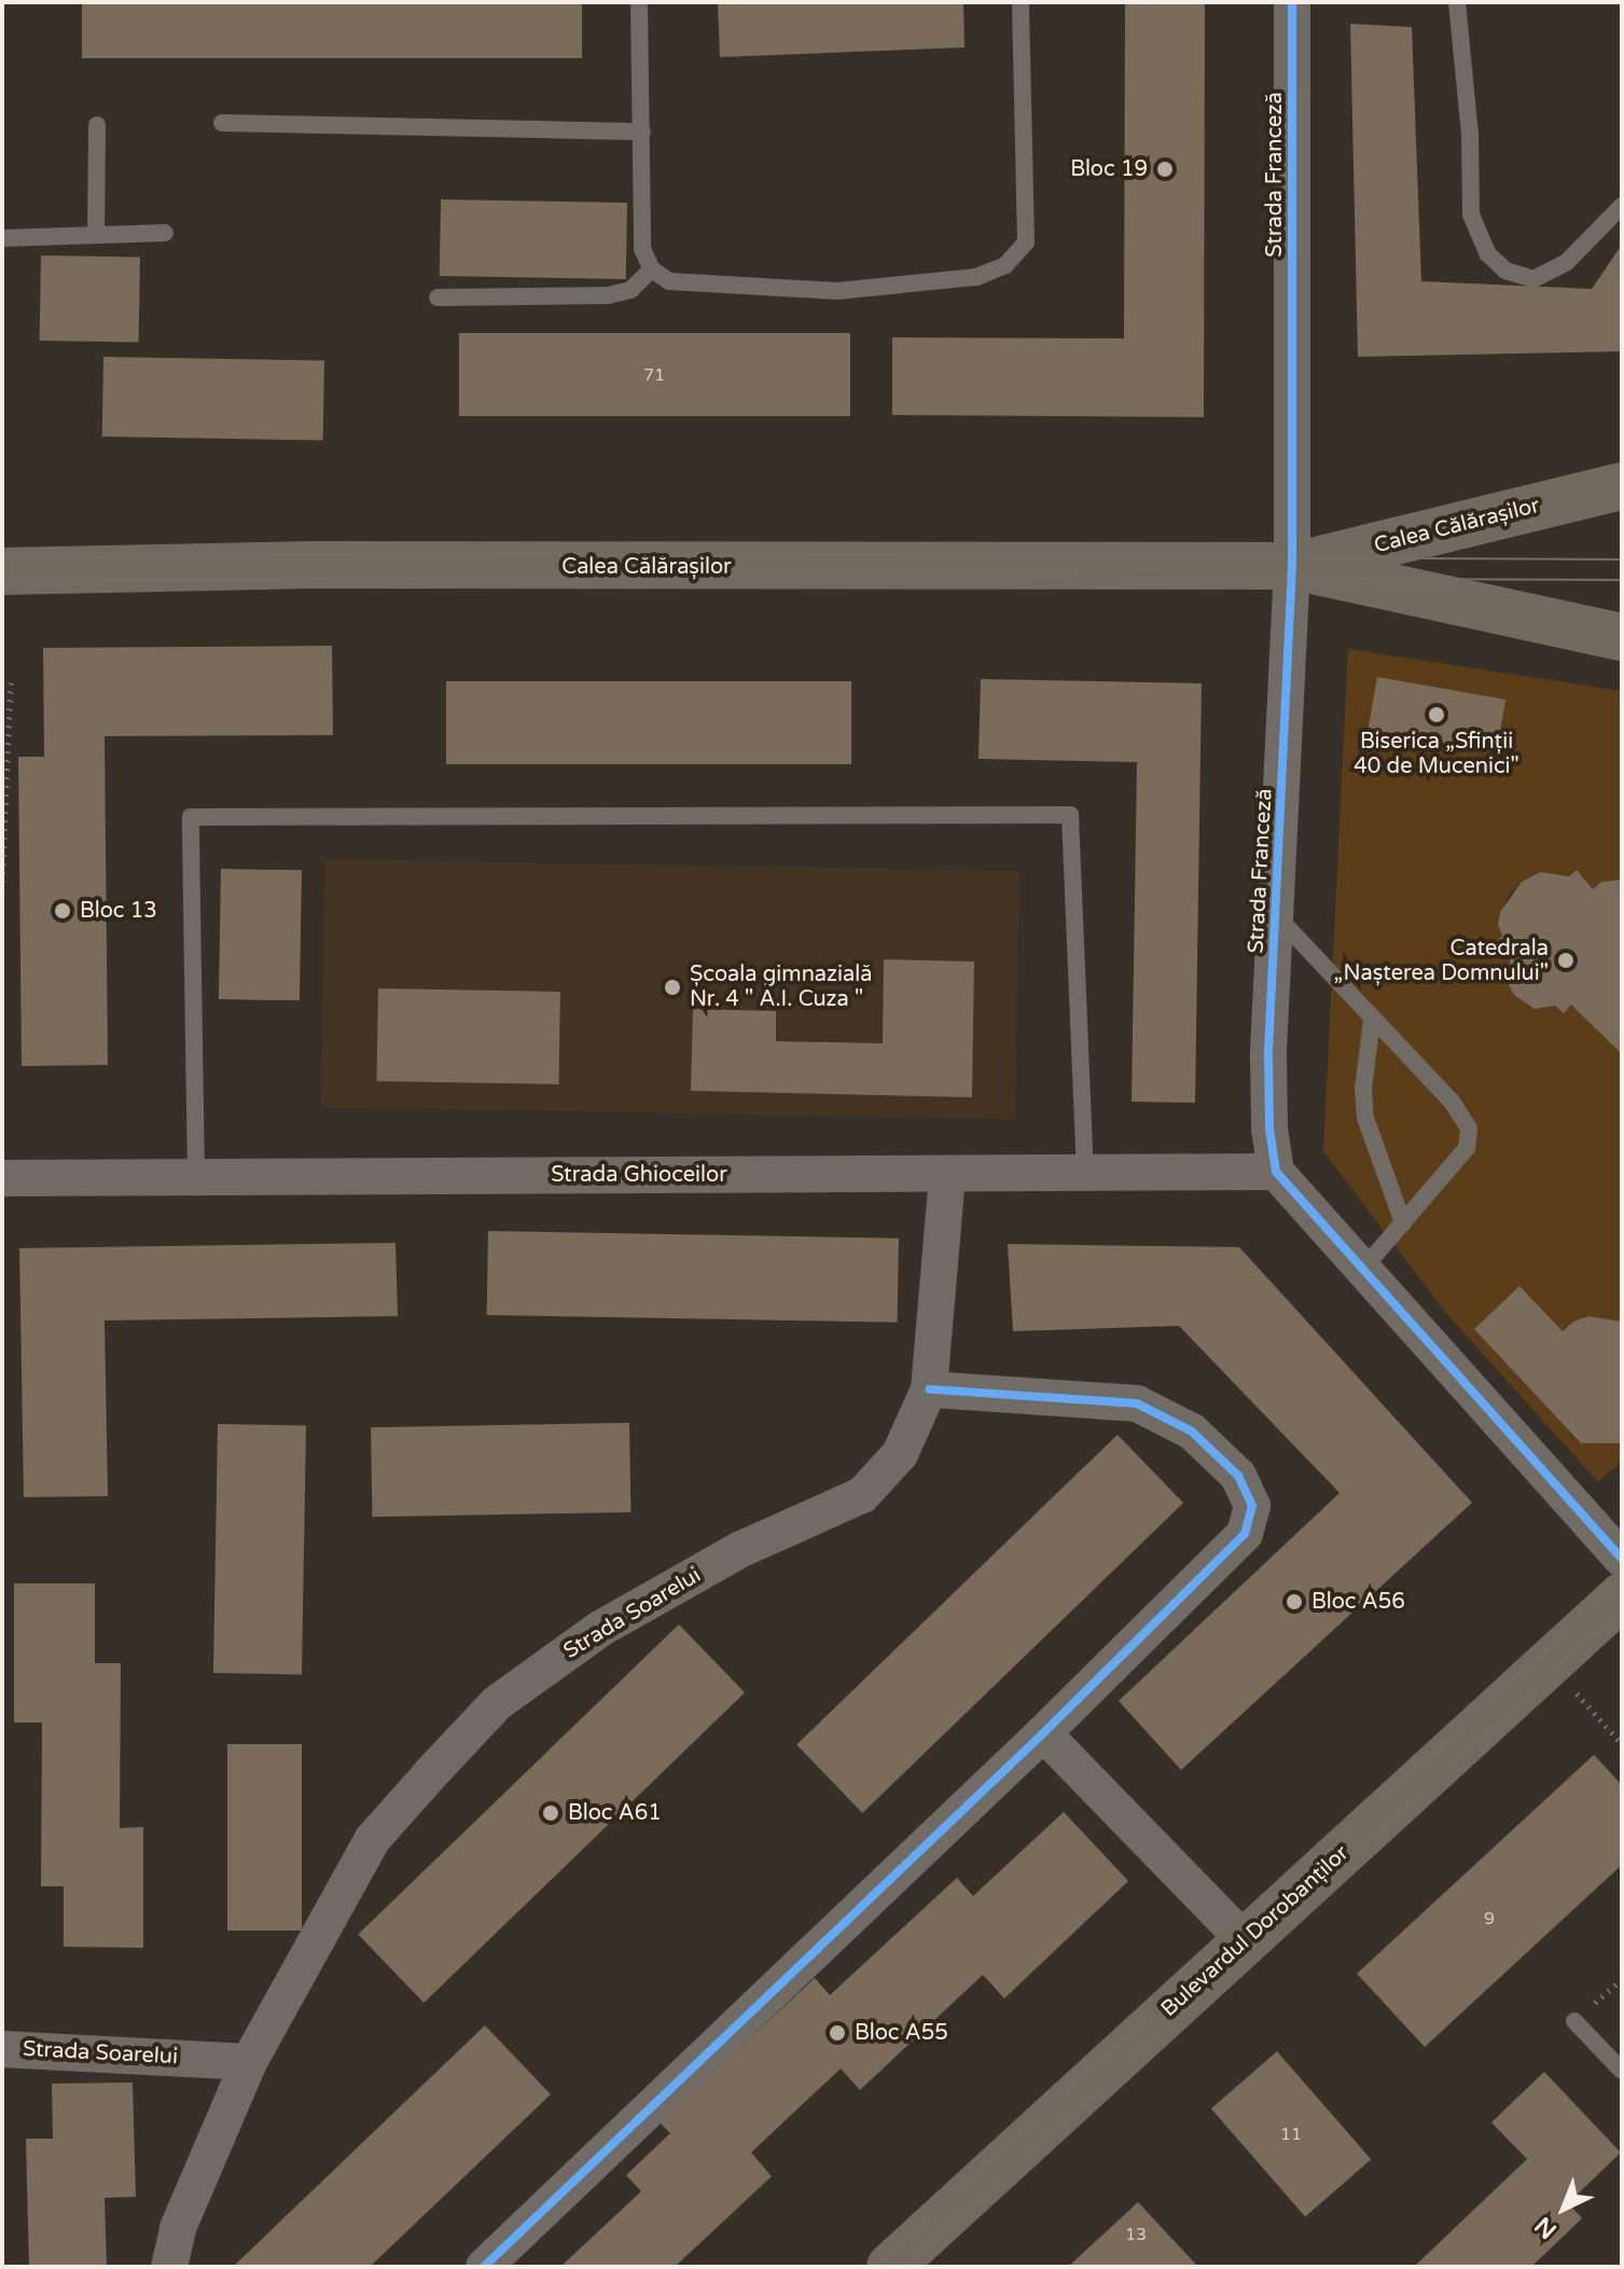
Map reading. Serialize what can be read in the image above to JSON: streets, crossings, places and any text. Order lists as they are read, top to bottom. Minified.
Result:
{"streets":{"main road":["Calea Călărașilor","Bulevardul Dorobanților"],"street":["Strada Franceză","Strada Ghioceilor","Strada Soarelui"]},"crossings":[["Strada Franceză","Calea Călărașilor"],["Strada Franceză","Strada Ghioceilor"],["Strada Ghioceilor","Strada Soarelui"]],"places":["Bloc 19","Biserica „Sfinții 40 de Mucenici\"","Bloc 13","Catedrala „Nașterea Domnului\"","Școala gimnazială Nr. 4 \" A.I. Cuza \"","Bloc A56","Bloc A61","Bloc A55"],"house_numbers":["71","9","11","13"],"north":"bottom left"}
